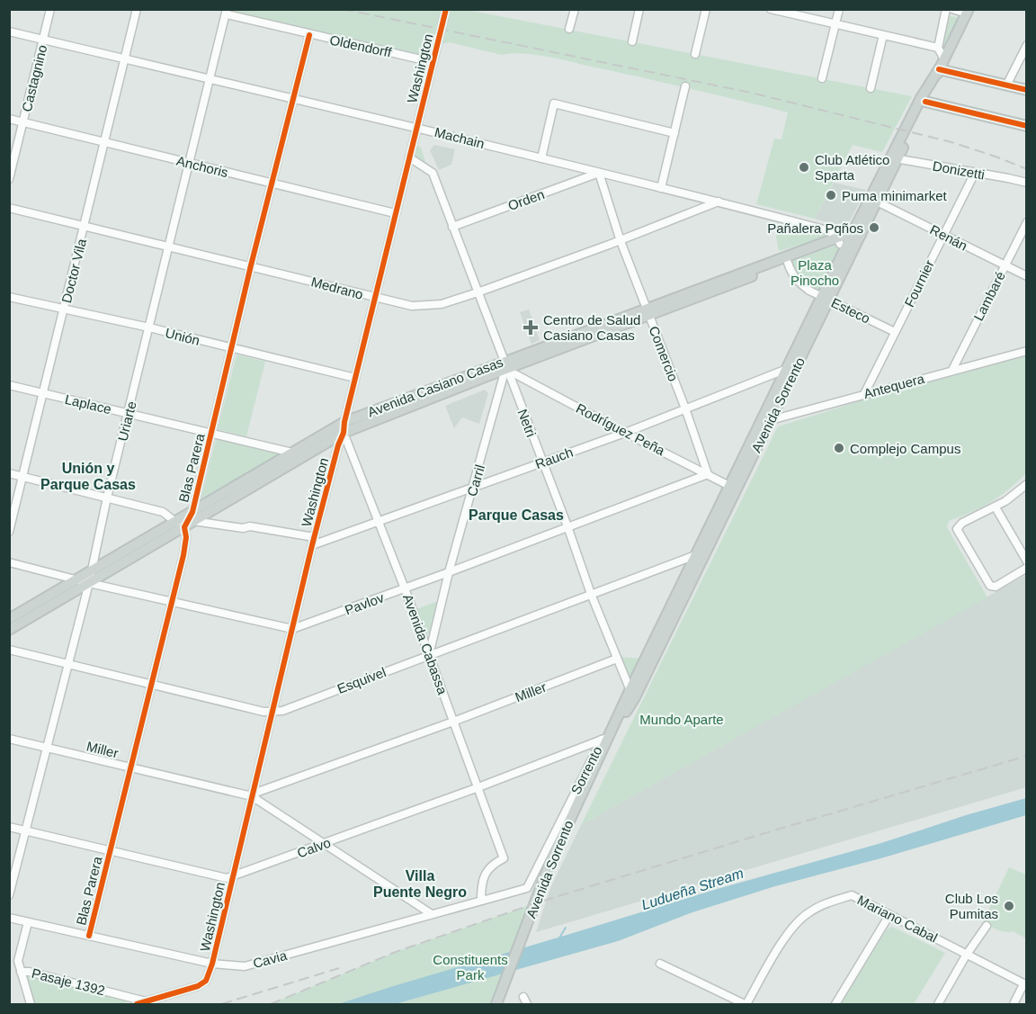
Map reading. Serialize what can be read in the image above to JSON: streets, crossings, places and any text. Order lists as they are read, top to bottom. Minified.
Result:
{"streets":{"main road":["Avenida Casiano Casas","Avenida Sorrento"],"street":["Oldendorff","Washington","Castagnino","Machain","Anchoris","Donizetti","Orden","Renán","Doctor Vila","Fournier","Medrano","Lambaré","Esteco","Unión","Comercio","Antequera","Laplace","Uriarte","Netri","Rodríguez Peña","Rauch","Blas Parera","Carril","Pavlov","Avenida Cabassa","Esquivel","Miller","Sorrento","Calvo","Mariano Cabal","Cavia","Pasaje 1392"]},"crossings":[["Oldendorff","Washington"],["Oldendorff","Uriarte"],["Oldendorff","Blas Parera"],["Washington","Machain"],["Washington","Anchoris"],["Washington","Medrano"],["Washington","Unión"],["Washington","Avenida Casiano Casas"],["Washington","Netri"],["Washington","Rauch"],["Washington","Pavlov"],["Washington","Avenida Cabassa"],["Washington","Esquivel"],["Washington","Miller"],["Washington","Calvo"],["Washington","Cavia"],["Washington","Pasaje 1392"],["Castagnino","Machain"],["Castagnino","Anchoris"],["Machain","Orden"],["Machain","Doctor Vila"],["Machain","Medrano"],["Machain","Comercio"],["Machain","Avenida Casiano Casas"],["Machain","Uriarte"],["Machain","Blas Parera"],["Anchoris","Doctor Vila"],["Anchoris","Uriarte"],["Anchoris","Blas Parera"],["Donizetti","Fournier"],["Donizetti","Avenida Sorrento"],["Orden","Comercio"],["Orden","Netri"],["Renán","Fournier"],["Renán","Lambaré"],["Renán","Avenida Sorrento"],["Doctor Vila","Medrano"],["Doctor Vila","Unión"],["Doctor Vila","Laplace"],["Fournier","Esteco"],["Fournier","Antequera"],["Medrano","Comercio"],["Medrano","Uriarte"],["Medrano","Netri"],["Medrano","Blas Parera"],["Lambaré","Antequera"],["Esteco","Avenida Casiano Casas"],["Esteco","Avenida Sorrento"],["Unión","Uriarte"],["Unión","Blas Parera"],["Comercio","Avenida Casiano Casas"],["Comercio","Rodríguez Peña"],["Comercio","Rauch"],["Comercio","Pavlov"],["Antequera","Avenida Sorrento"],["Avenida Casiano Casas","Laplace"],["Avenida Casiano Casas","Avenida Sorrento"],["Avenida Casiano Casas","Uriarte"],["Avenida Casiano Casas","Netri"],["Avenida Casiano Casas","Rodríguez Peña"],["Avenida Casiano Casas","Blas Parera"],["Avenida Casiano Casas","Carril"],["Avenida Casiano Casas","Avenida Cabassa"],["Laplace","Uriarte"],["Laplace","Blas Parera"],["Avenida Sorrento","Netri"],["Avenida Sorrento","Rodríguez Peña"],["Avenida Sorrento","Rauch"],["Avenida Sorrento","Esquivel"],["Avenida Sorrento","Sorrento"],["Avenida Sorrento","Calvo"],["Uriarte","Esquivel"],["Uriarte","Miller"],["Uriarte","Calvo"],["Netri","Rodríguez Peña"],["Netri","Rauch"],["Netri","Carril"],["Netri","Pavlov"],["Netri","Esquivel"],["Netri","Miller"],["Rodríguez Peña","Rauch"],["Rodríguez Peña","Carril"],["Rodríguez Peña","Pavlov"],["Rauch","Carril"],["Rauch","Avenida Cabassa"],["Blas Parera","Esquivel"],["Blas Parera","Miller"],["Blas Parera","Calvo"],["Blas Parera","Cavia"],["Carril","Pavlov"],["Carril","Avenida Cabassa"],["Carril","Esquivel"],["Pavlov","Avenida Cabassa"],["Avenida Cabassa","Esquivel"],["Avenida Cabassa","Miller"],["Avenida Cabassa","Calvo"],["Avenida Cabassa","Cavia"],["Sorrento","Calvo"],["Sorrento","Cavia"]],"districts":["Unión y Parque Casas","Parque Casas","Villa Puente Negro"],"water":["Ludueña Stream"],"parks":["Plaza Pinocho","Mundo Aparte","Constituents Park"],"places":{"other":["Club Atlético Sparta","Puma minimarket","Pañalera Pqños","Complejo Campus","Club Los Pumitas"],"health":["Centro de Salud Casiano Casas"]}}
